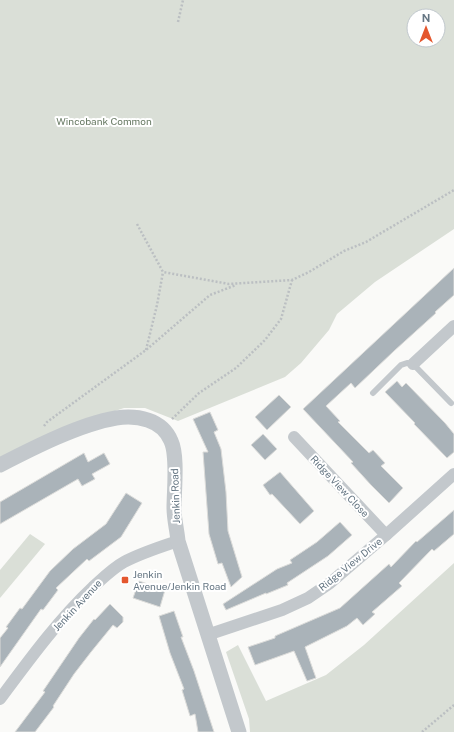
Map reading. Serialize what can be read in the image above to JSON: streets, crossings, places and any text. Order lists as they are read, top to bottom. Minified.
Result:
{"streets":{"street":["Ridge View Close","Jenkin Road","Ridge View Drive","Jenkin Avenue"]},"crossings":[["Ridge View Close","Ridge View Drive"],["Jenkin Road","Ridge View Drive"],["Jenkin Road","Jenkin Avenue"]],"parks":["Wincobank Common"],"places":{"transit":["Jenkin Avenue/Jenkin Road"]},"north":"top"}
